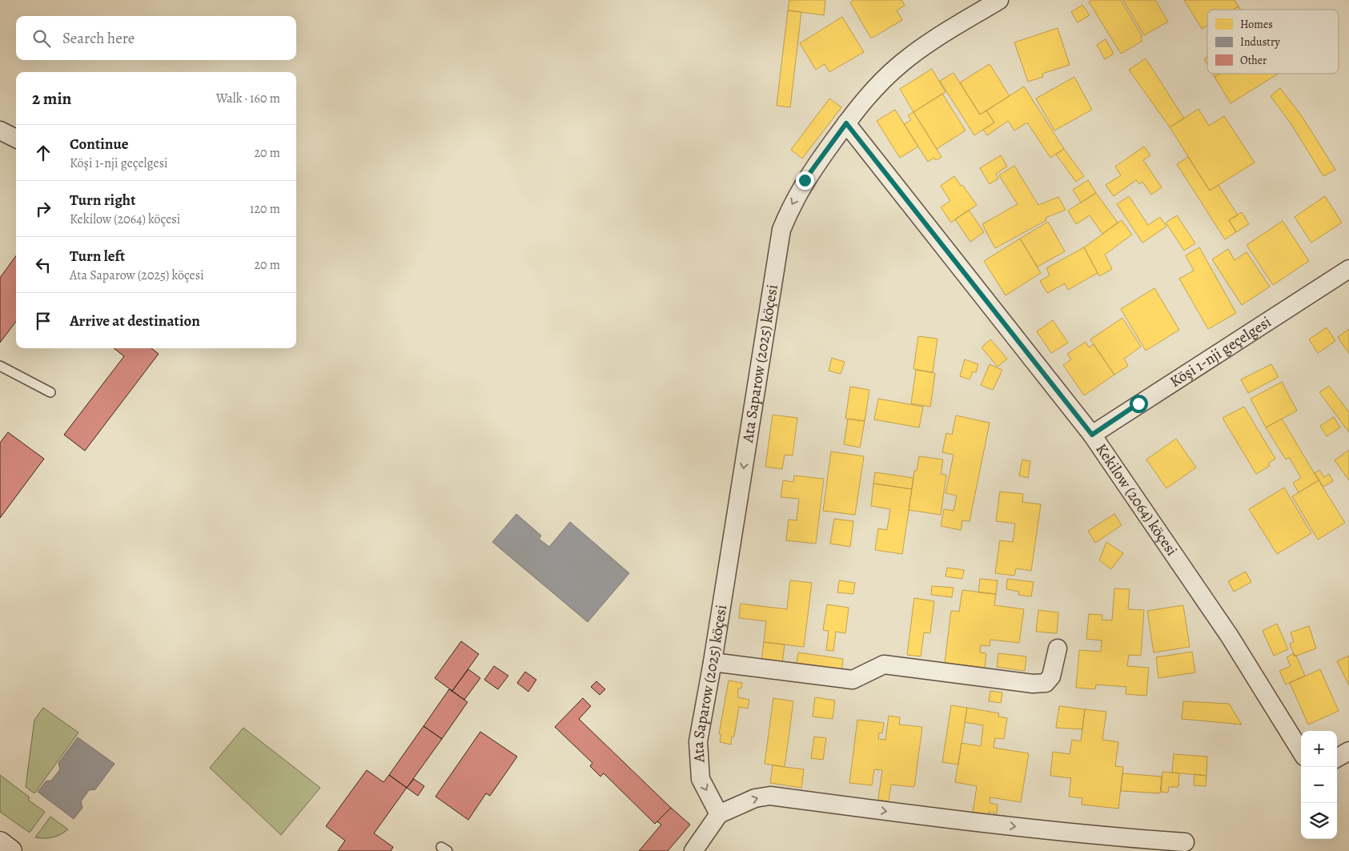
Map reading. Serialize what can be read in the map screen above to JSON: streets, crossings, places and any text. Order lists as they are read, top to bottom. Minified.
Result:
{"streets":{"street":["Köşi 1-nji geçelgesi","Ata Saparow (2025) köçesi","Kekilow (2064) köçesi"]},"crossings":[["Köşi 1-nji geçelgesi","Kekilow (2064) köçesi"],["Ata Saparow (2025) köçesi","Kekilow (2064) köçesi"]],"one_way":["Ata Saparow (2025) köçesi"],"legend":["Homes","Industry","Other"],"page":{"search":"Search here","heading":["2 min","Walk · 160 m"],"list":[["Continue","Köşi 1-nji geçelgesi","20 m"],["Turn right","Kekilow (2064) köçesi","120 m"],["Turn left","Ata Saparow (2025) köçesi","20 m"],"Arrive at destination"],"map_buttons":["+","−"]}}
